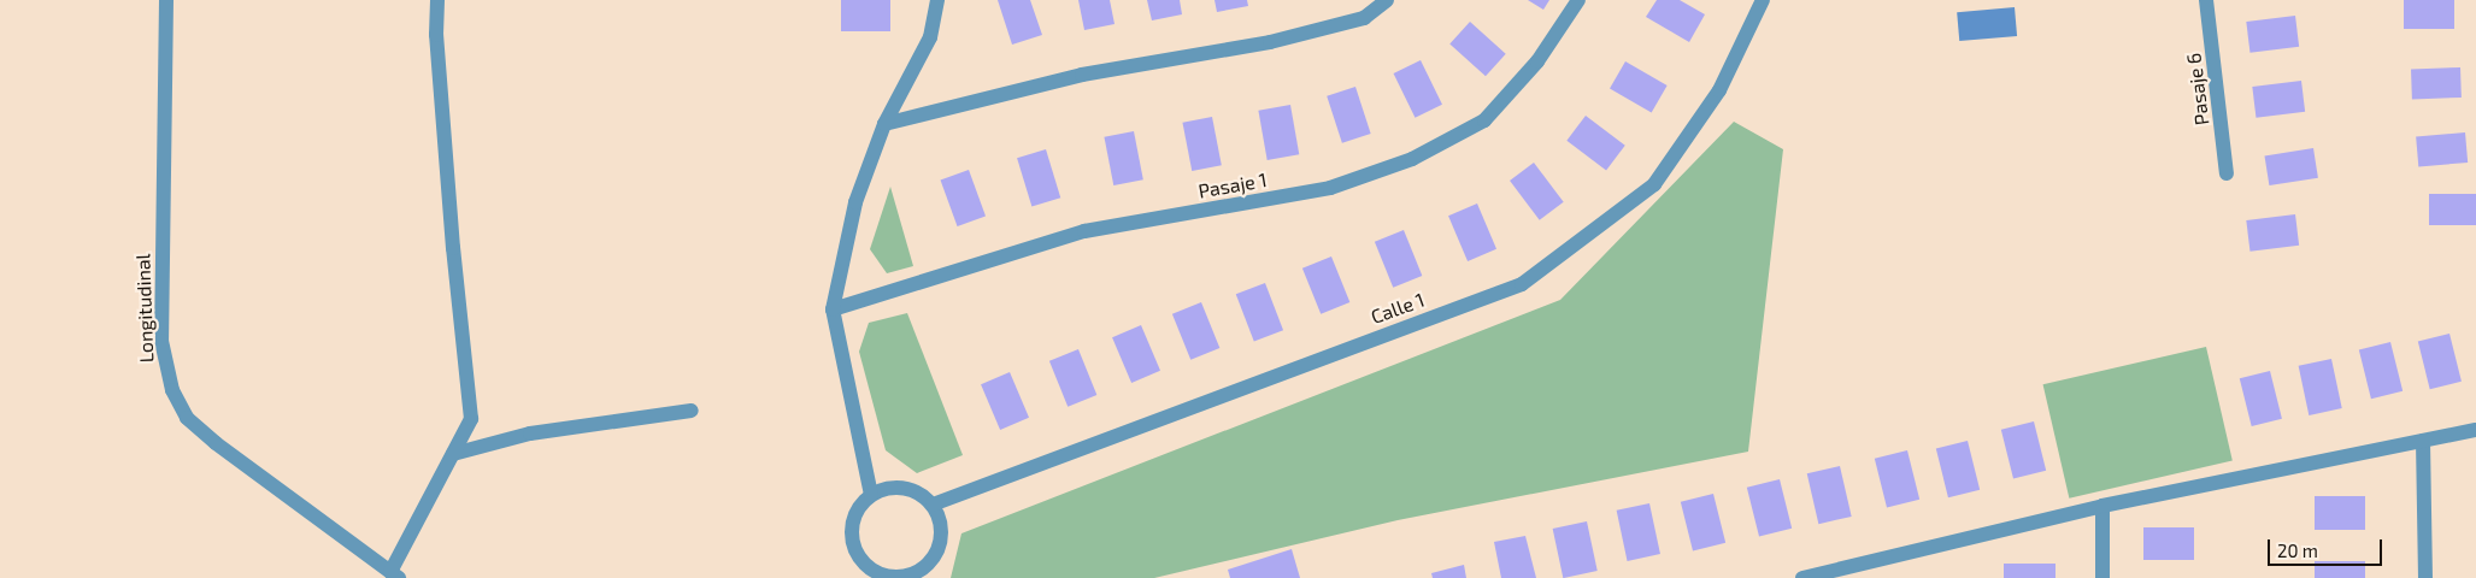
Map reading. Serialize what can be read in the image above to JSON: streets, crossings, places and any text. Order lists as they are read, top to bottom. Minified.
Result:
{"streets":{"street":["Pasaje 6","Pasaje 1","Longitudinal","Calle 1"]},"scale_bar":"20 m"}
